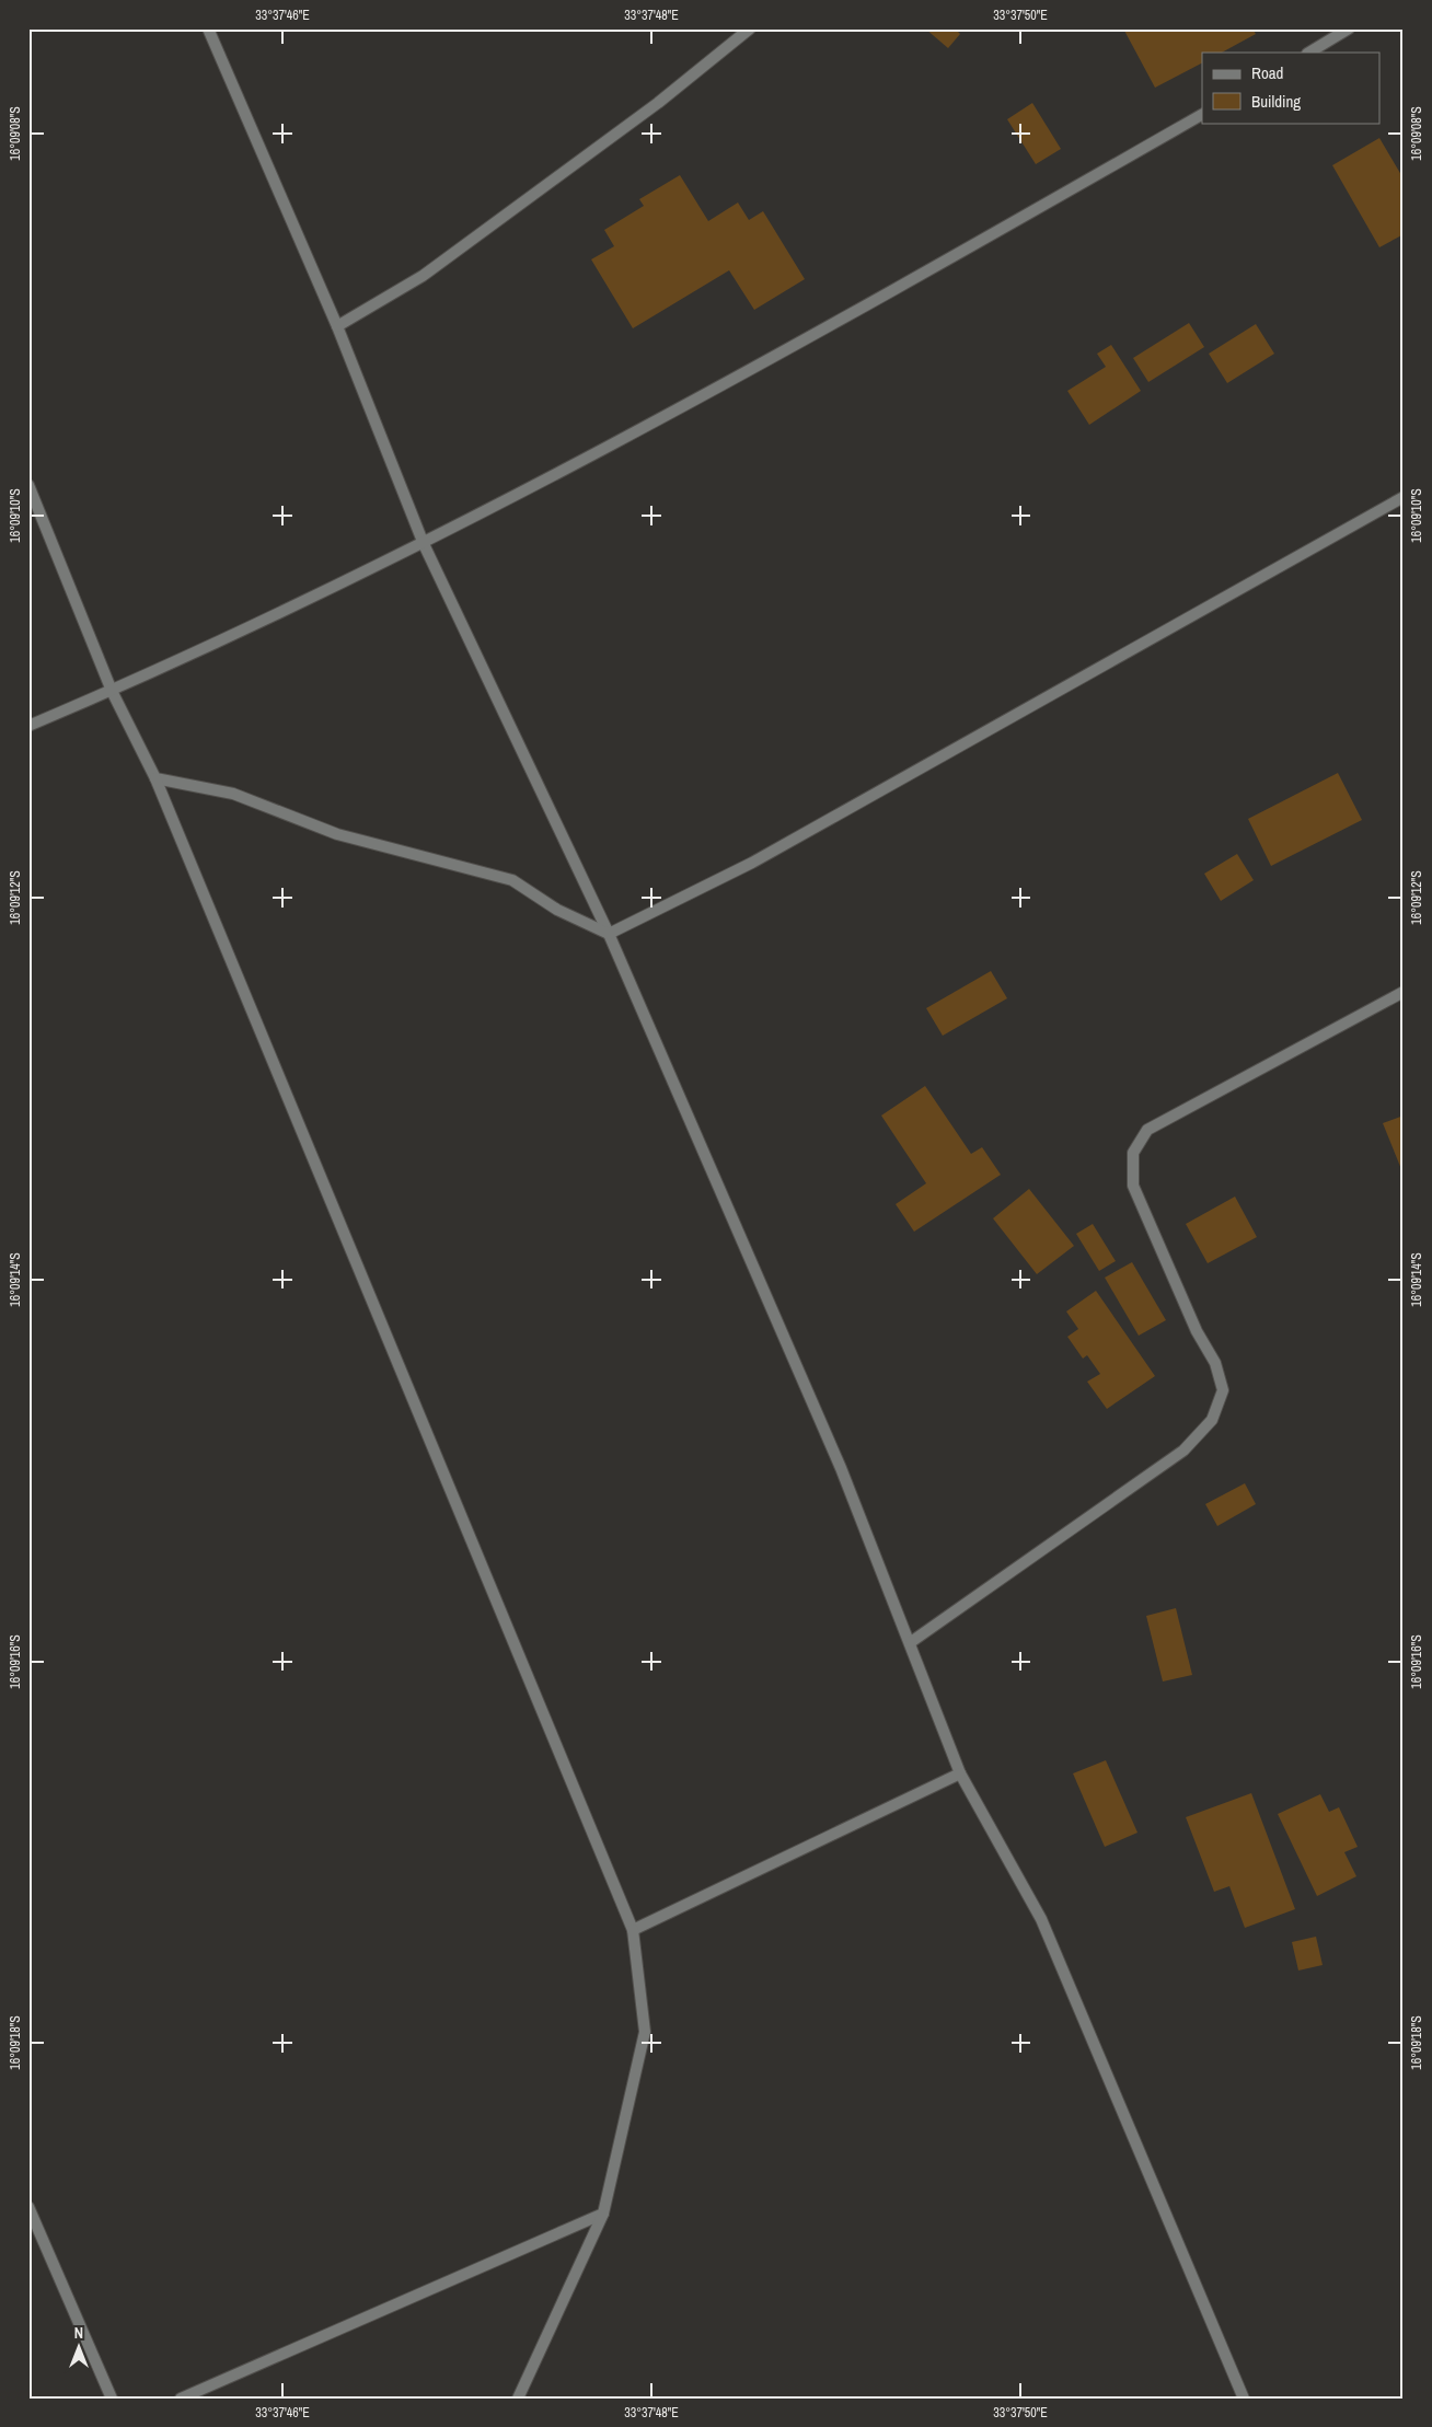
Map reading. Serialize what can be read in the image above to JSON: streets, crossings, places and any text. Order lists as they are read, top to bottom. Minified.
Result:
{"legend":["Road","Building"],"north":"top","coordinates":["33°37'46\"E","33°37'48\"E","33°37'50\"E","16°09'08\"S","16°09'10\"S","16°09'12\"S","16°09'14\"S","16°09'16\"S","16°09'18\"S"]}
